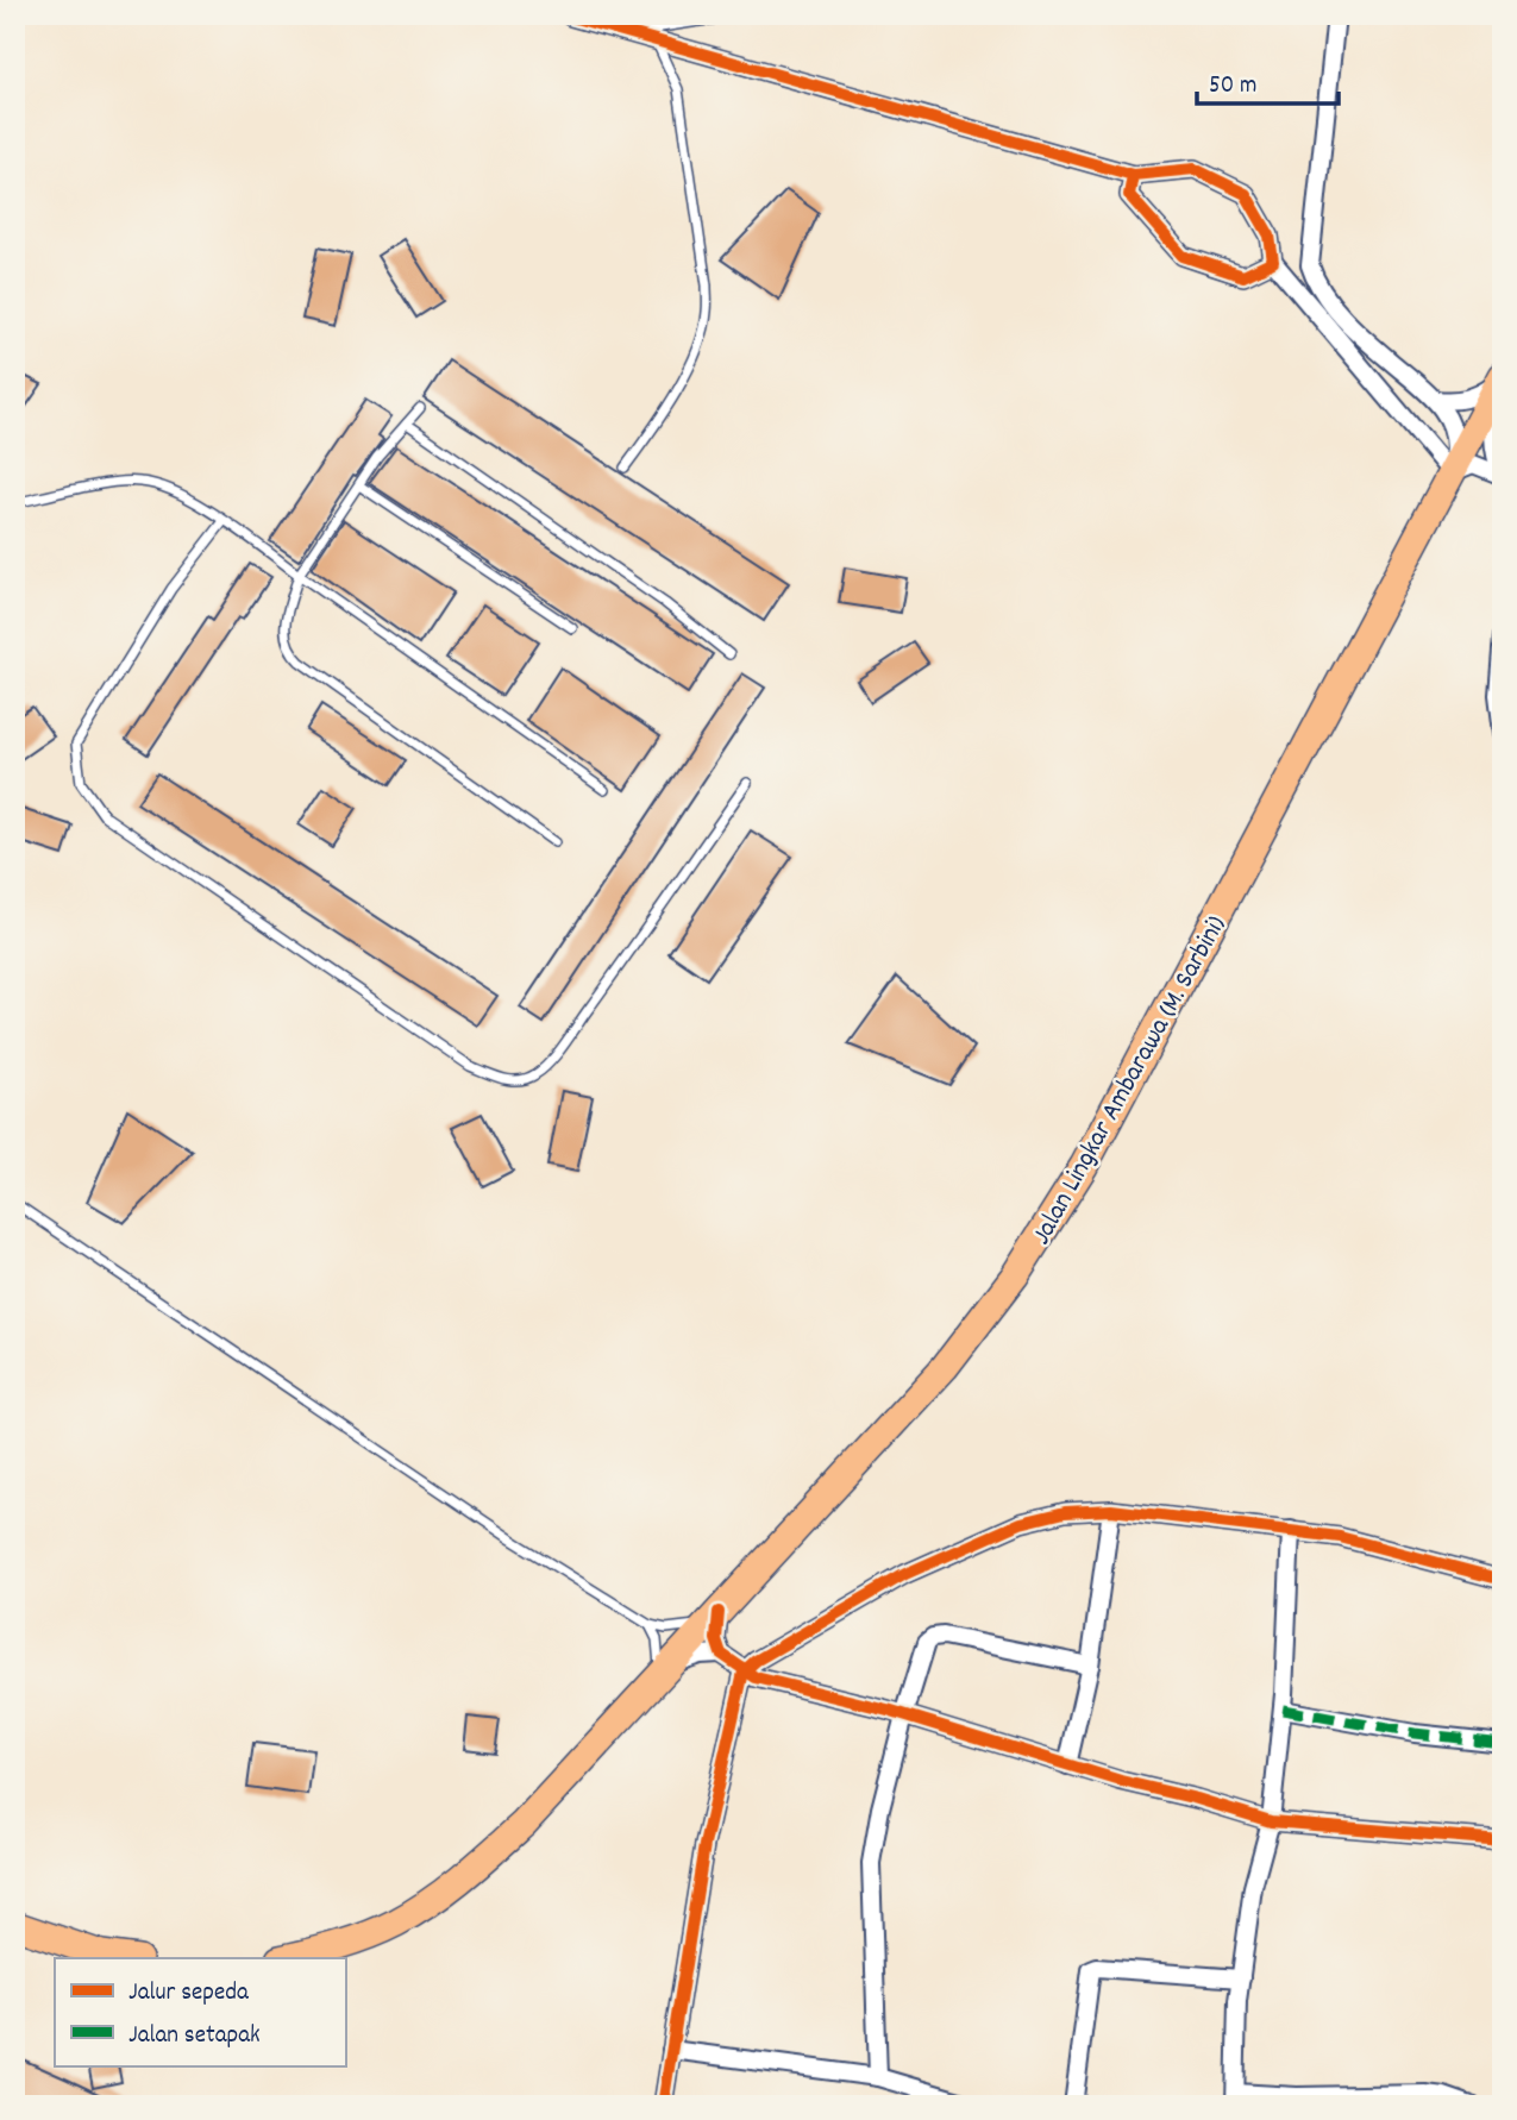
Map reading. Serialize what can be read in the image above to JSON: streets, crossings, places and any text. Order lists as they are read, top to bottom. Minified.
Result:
{"streets":{"highway":["Jalan Lingkar Ambarawa (M. Sarbini)"]},"legend":["Jalur sepeda","Jalan setapak"],"scale_bar":"50 m"}
